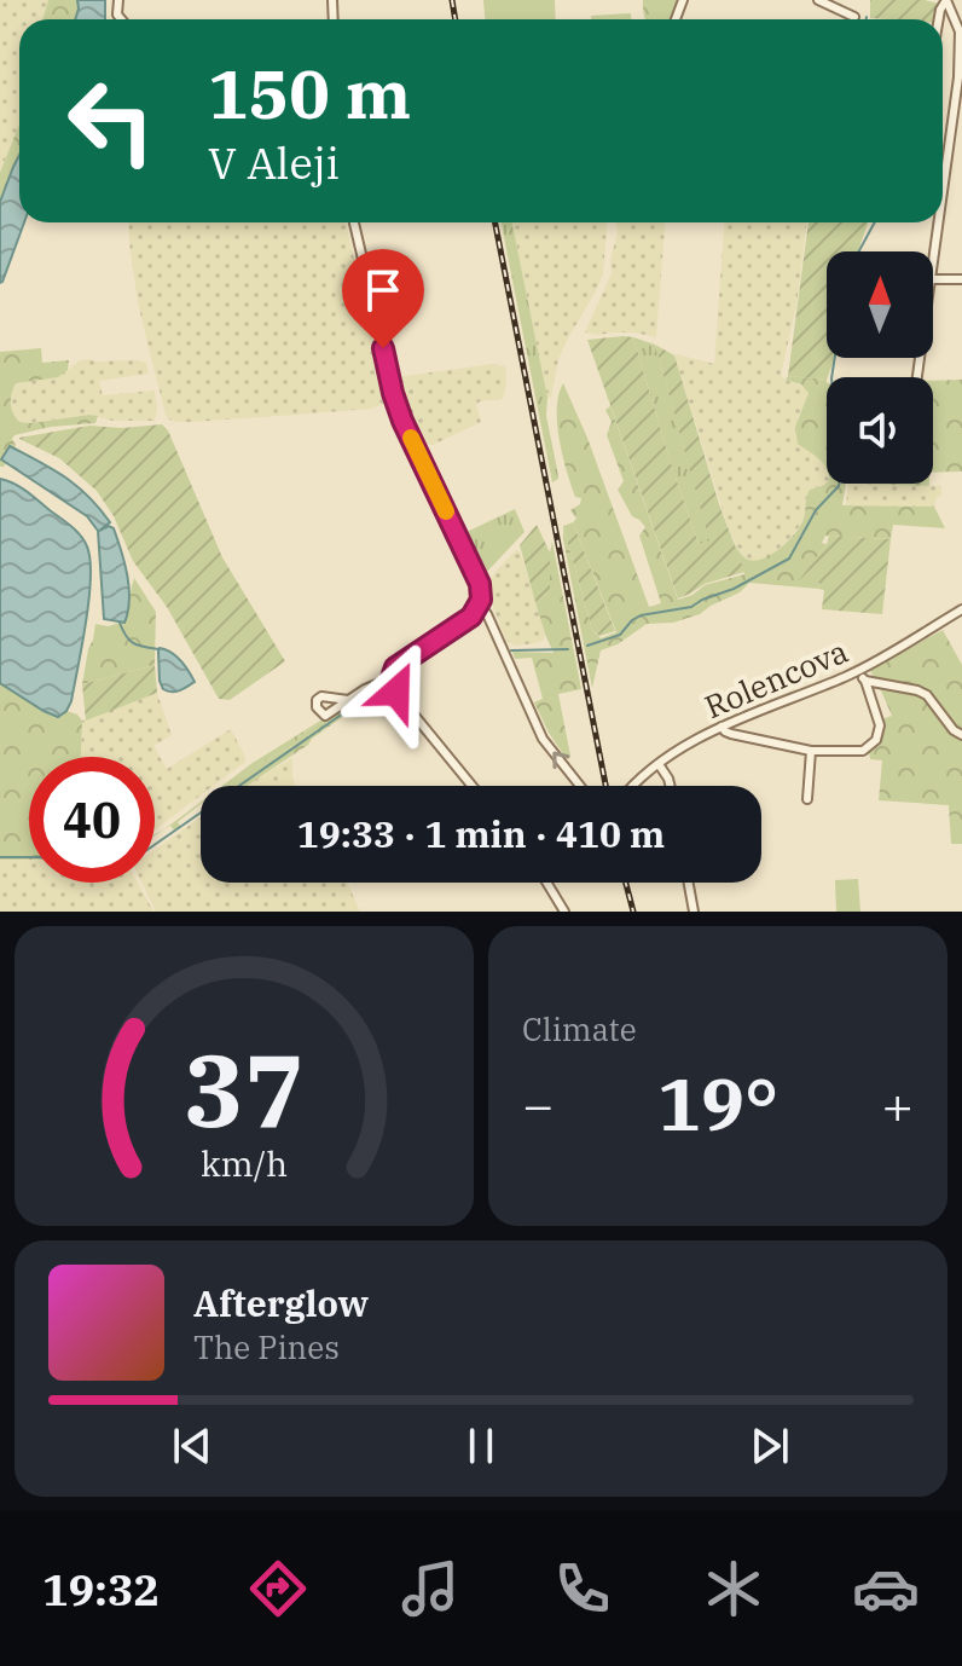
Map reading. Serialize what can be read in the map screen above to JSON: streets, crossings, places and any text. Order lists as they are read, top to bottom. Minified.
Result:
{"streets":{"street":["Rolencova"]},"north":"top","page":{"turn":["150 m","V Aleji"],"limit":"40","trip":"19:33 · 1 min · 410 m","tile":"Climate","heat":["−","19°","+"],"song":["Afterglow","The Pines"],"tabs":"19:32","gauge":["37","km/h"]}}
